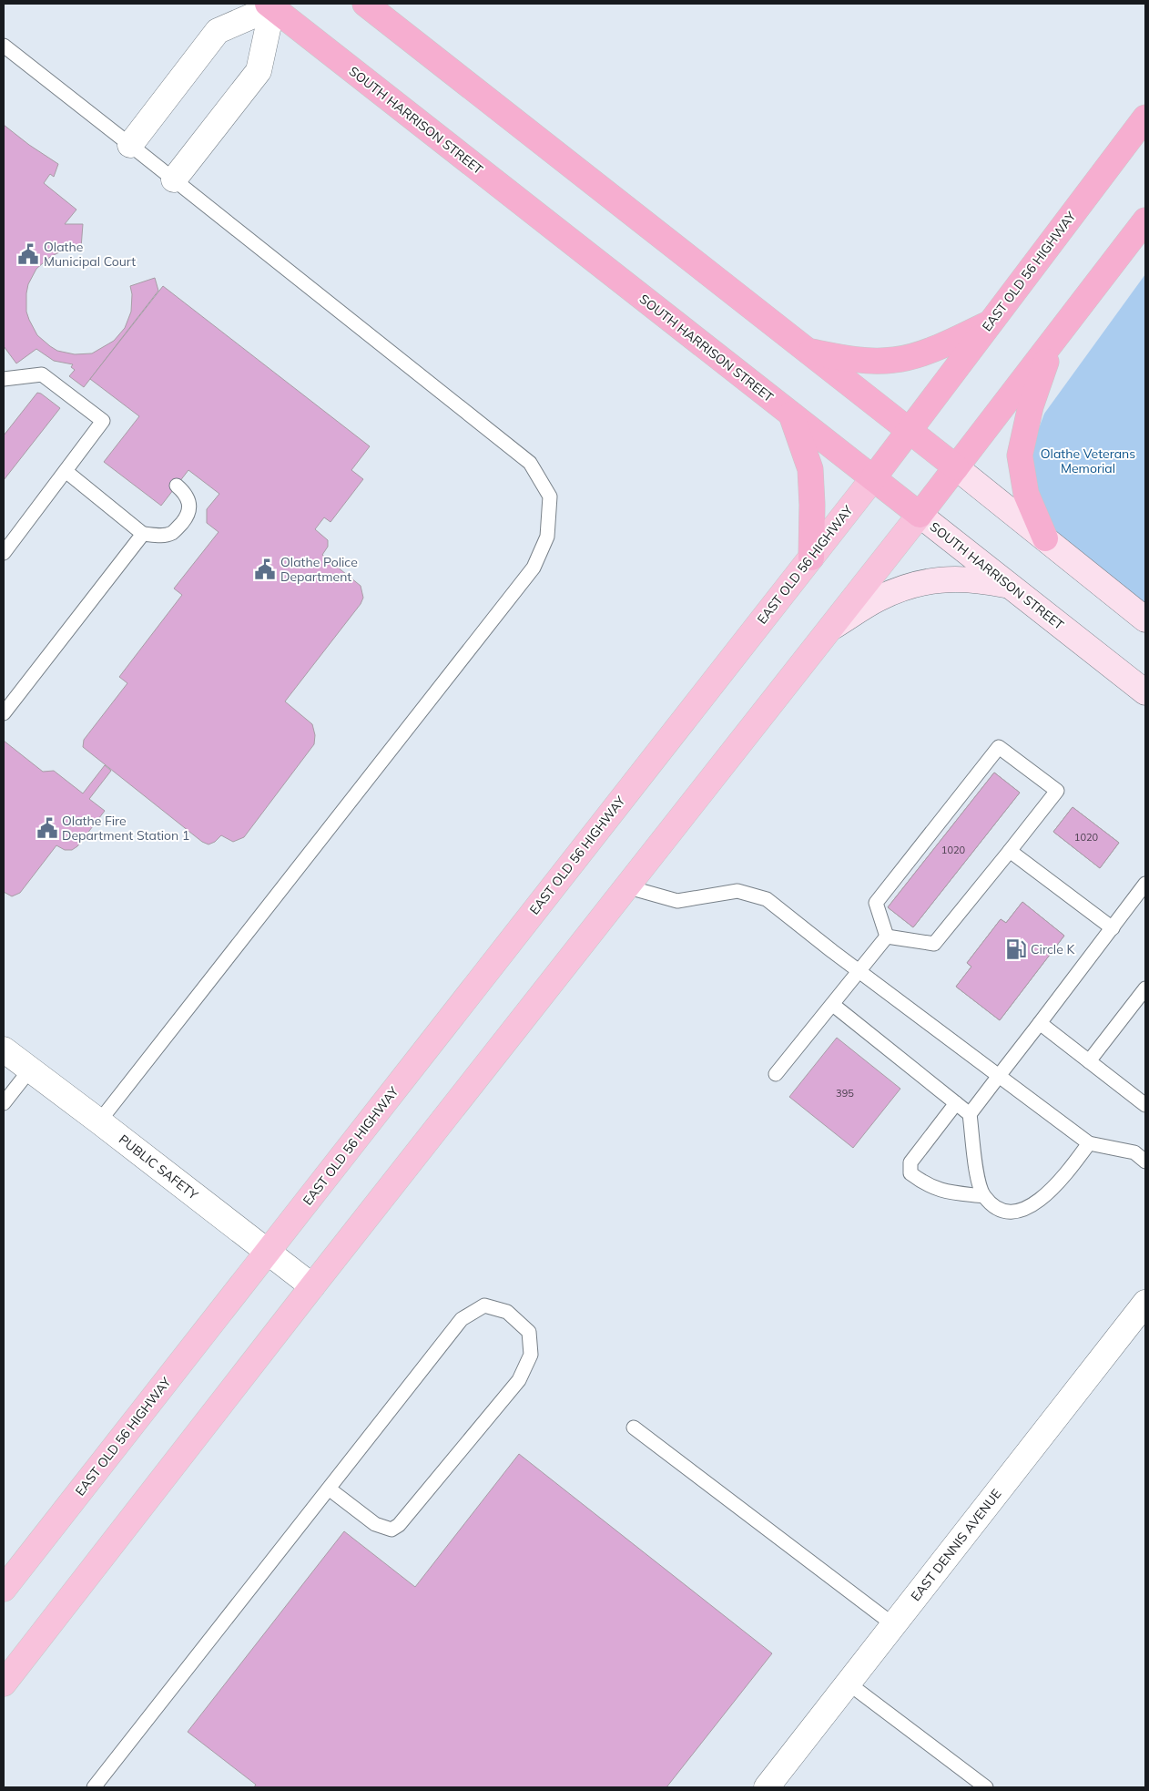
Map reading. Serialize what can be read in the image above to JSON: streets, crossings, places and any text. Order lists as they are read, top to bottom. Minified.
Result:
{"streets":{"highway":["SOUTH HARRISON STREET","EAST OLD 56 HIGHWAY"],"street":["PUBLIC SAFETY","EAST DENNIS AVENUE"]},"crossings":[["SOUTH HARRISON STREET","EAST OLD 56 HIGHWAY"],["EAST OLD 56 HIGHWAY","PUBLIC SAFETY"]],"parks":["Olathe Veterans Memorial"],"places":{"public building":["Olathe Municipal Court","Olathe Police Department","Olathe Fire Department Station 1"],"fuel station":["Circle K"]},"house_numbers":["1020","1020","395"]}
